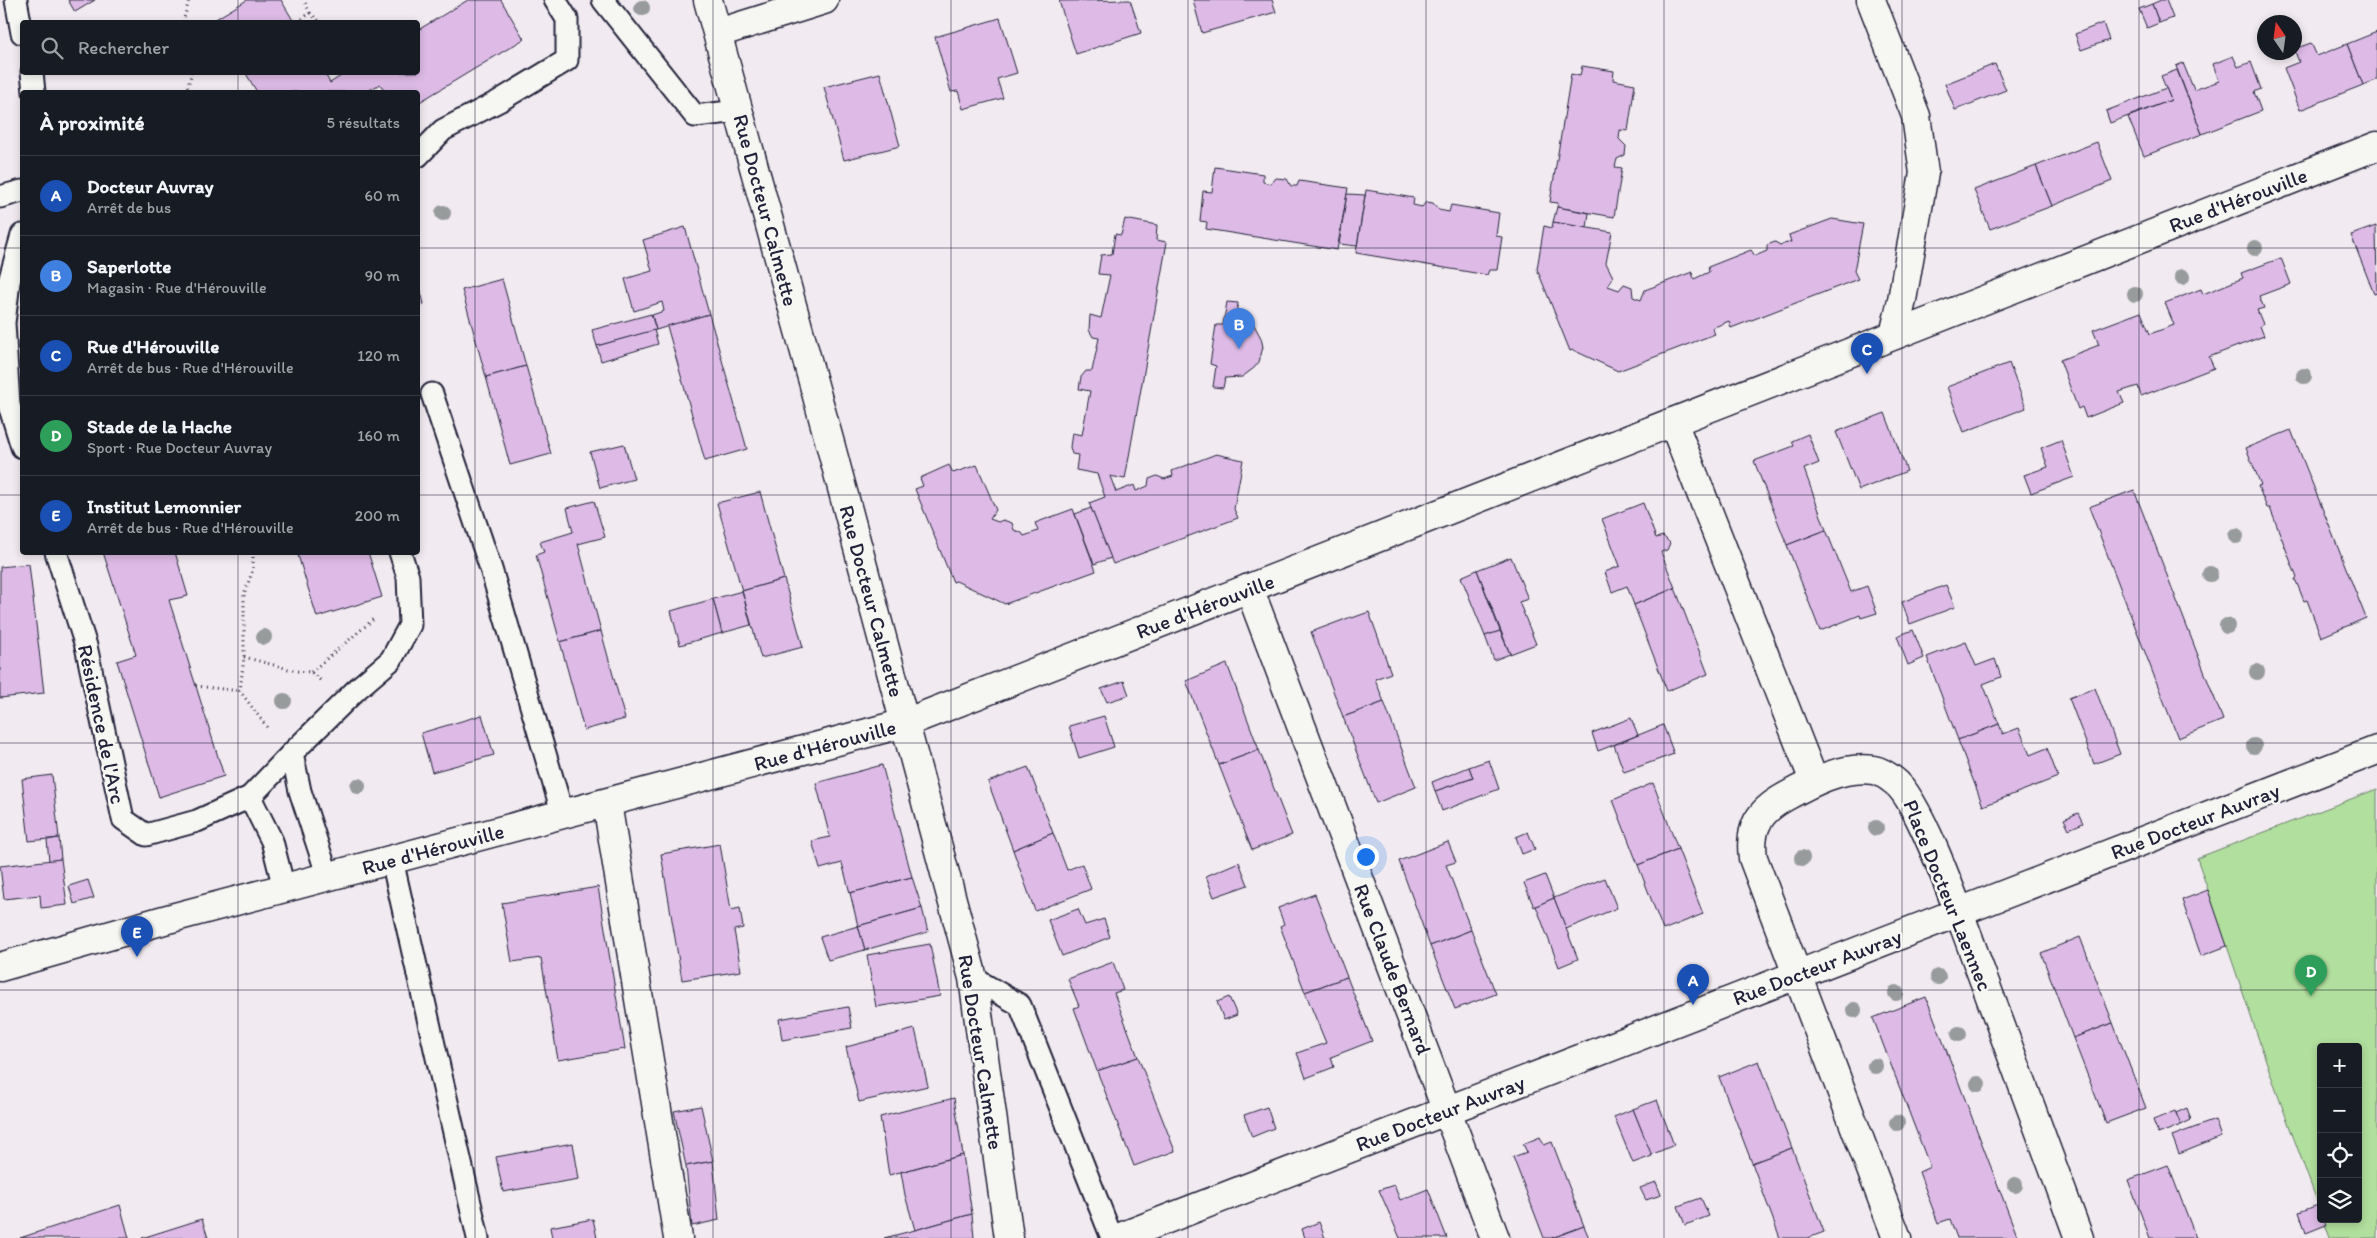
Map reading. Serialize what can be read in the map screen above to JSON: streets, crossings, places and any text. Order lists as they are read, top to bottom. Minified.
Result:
{"streets":{"street":["Rue d'Hérouville","Rue Docteur Calmette","Rue Docteur Auvray","Place Docteur Laennec","Rue Claude Bernard"],"lane":["Résidence de l'Arc"]},"crossings":[["Rue d'Hérouville","Rue Docteur Calmette"],["Rue d'Hérouville","Rue Claude Bernard"],["Rue Docteur Auvray","Place Docteur Laennec"],["Rue Docteur Auvray","Rue Claude Bernard"]],"north":"top","page":{"search":"Rechercher","heading":["À proximité","5 résultats"],"list":[{"mark":"A","name":"Docteur Auvray","note":"Arrêt de bus","value":"60 m"},{"mark":"B","name":"Saperlotte","note":"Magasin · Rue d'Hérouville","value":"90 m"},{"mark":"C","name":"Rue d'Hérouville","note":"Arrêt de bus · Rue d'Hérouville","value":"120 m"},{"mark":"D","name":"Stade de la Hache","note":"Sport · Rue Docteur Auvray","value":"160 m"},{"mark":"E","name":"Institut Lemonnier","note":"Arrêt de bus · Rue d'Hérouville","value":"200 m"}],"pins":["B","C","E","D","A"],"map_buttons":["+","−"]}}
